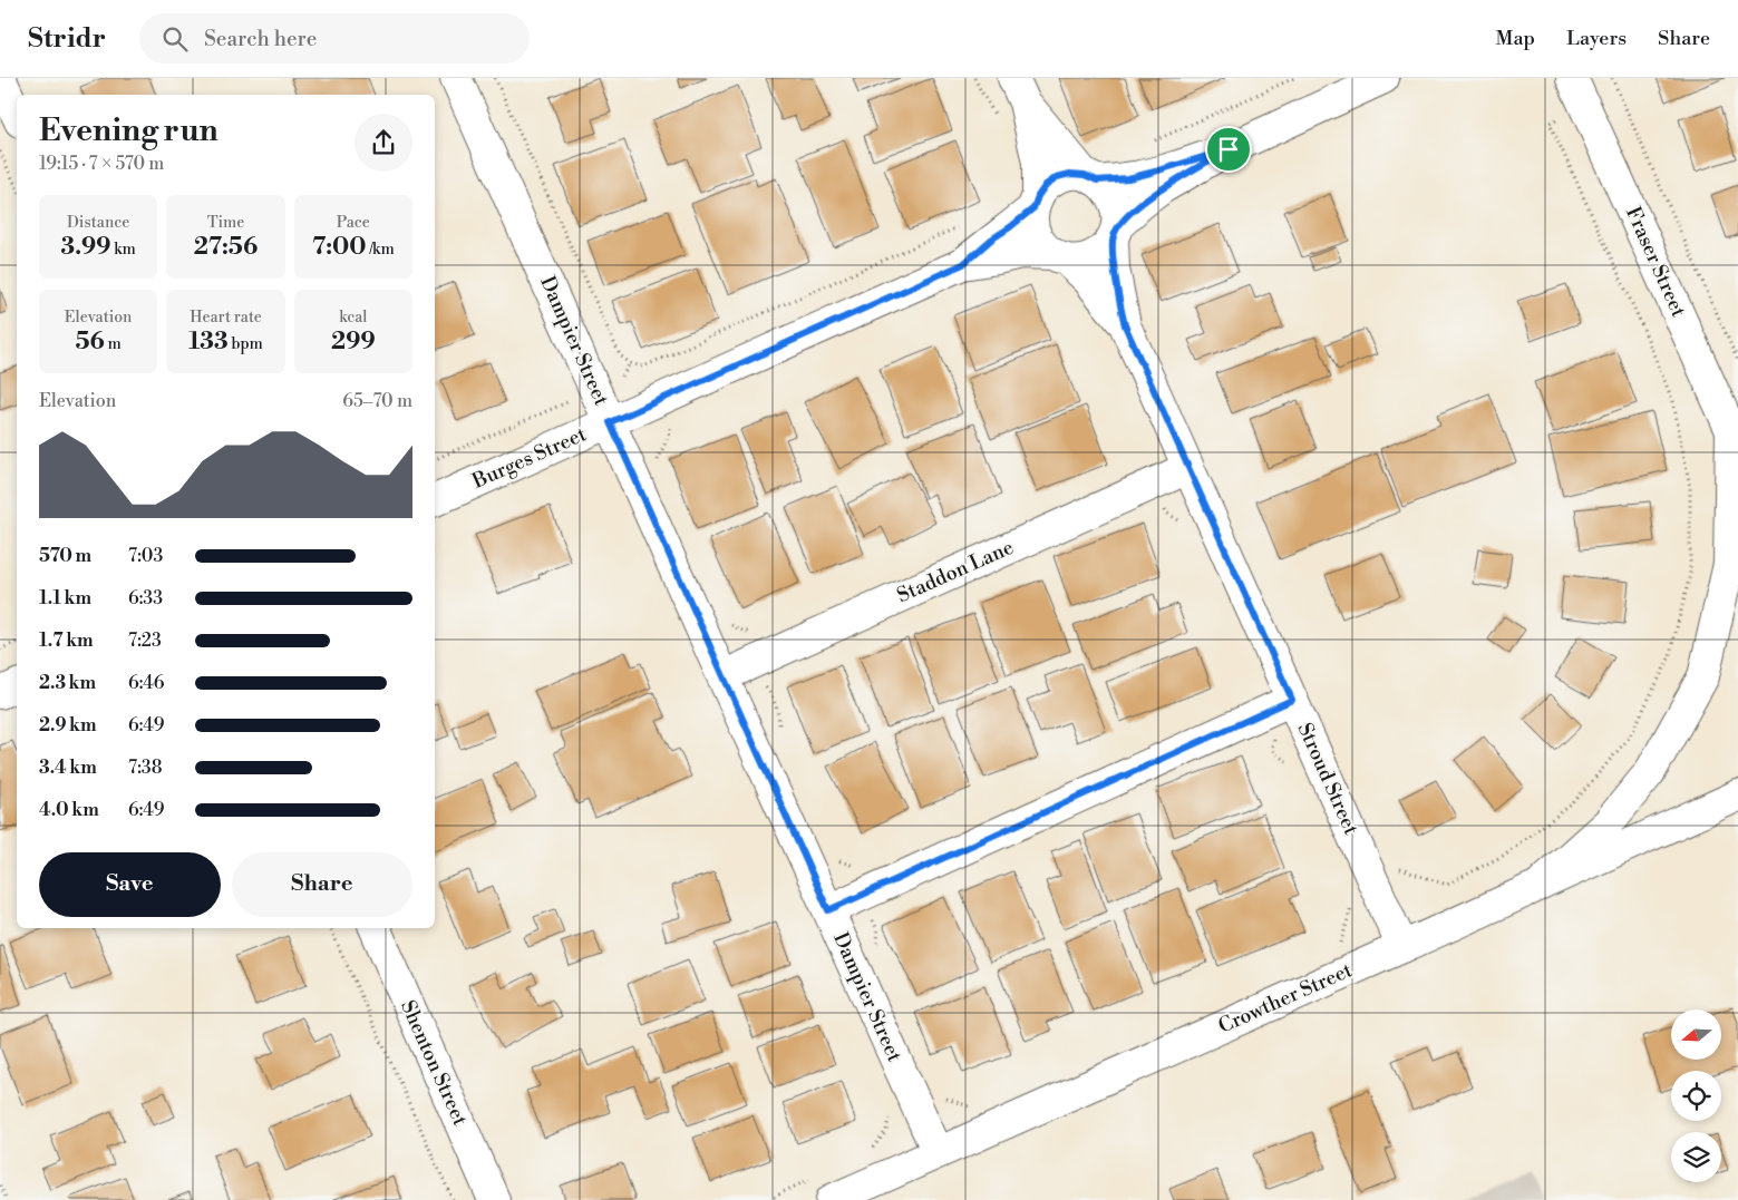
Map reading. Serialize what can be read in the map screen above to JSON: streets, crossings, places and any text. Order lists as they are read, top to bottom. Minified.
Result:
{"streets":{"street":["Fraser Street","Dampier Street","Burges Street","Staddon Lane","Stroud Street","Crowther Street","Shenton Street"]},"crossings":[["Dampier Street","Burges Street"],["Dampier Street","Staddon Lane"],["Dampier Street","Crowther Street"],["Burges Street","Stroud Street"],["Staddon Lane","Stroud Street"],["Stroud Street","Crowther Street"]],"north":"left","page":{"header":"Stridr","search":"Search here","nav":["Map","Layers","Share"],"heading":["Evening run","19:15 · 7 × 570 m"],"stats":[["Distance","3.99 km"],["Time","27:56"],["Pace","7:00 /km"],["Elevation","56 m"],["Heart rate","133 bpm"],["kcal","299"]],"chart":["Elevation","65–70 m"],"list":[{"name":"570 m","note":"7:03"},{"name":"1.1 km","note":"6:33"},{"name":"1.7 km","note":"7:23"},{"name":"2.3 km","note":"6:46"},{"name":"2.9 km","note":"6:49"},{"name":"3.4 km","note":"7:38"},{"name":"4.0 km","note":"6:49"}],"buttons":["Save","Share"]}}
